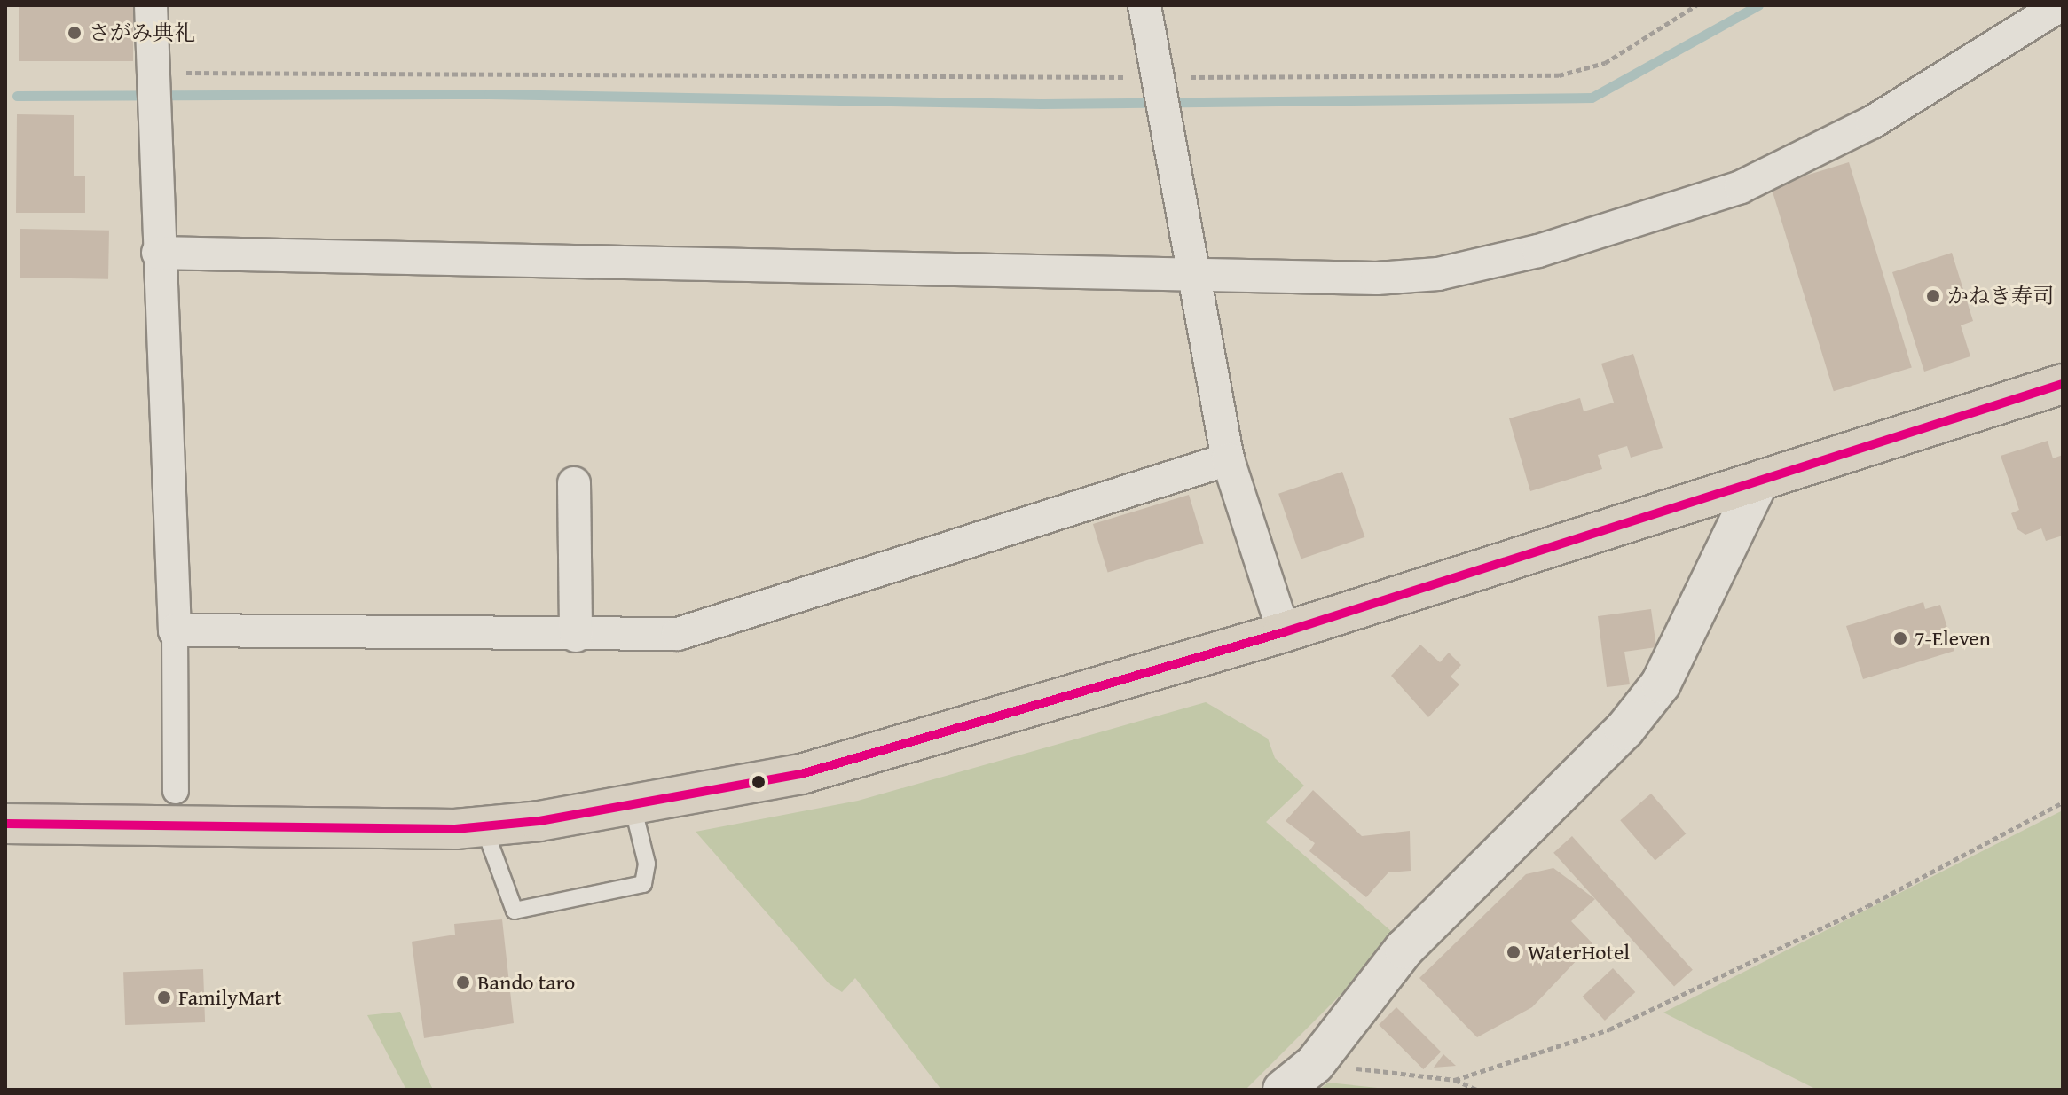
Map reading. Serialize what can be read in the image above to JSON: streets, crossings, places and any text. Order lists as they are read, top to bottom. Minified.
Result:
{"places":["さがみ典礼","かねき寿司","7-Eleven","WaterHotel","Bando taro","FamilyMart"]}
